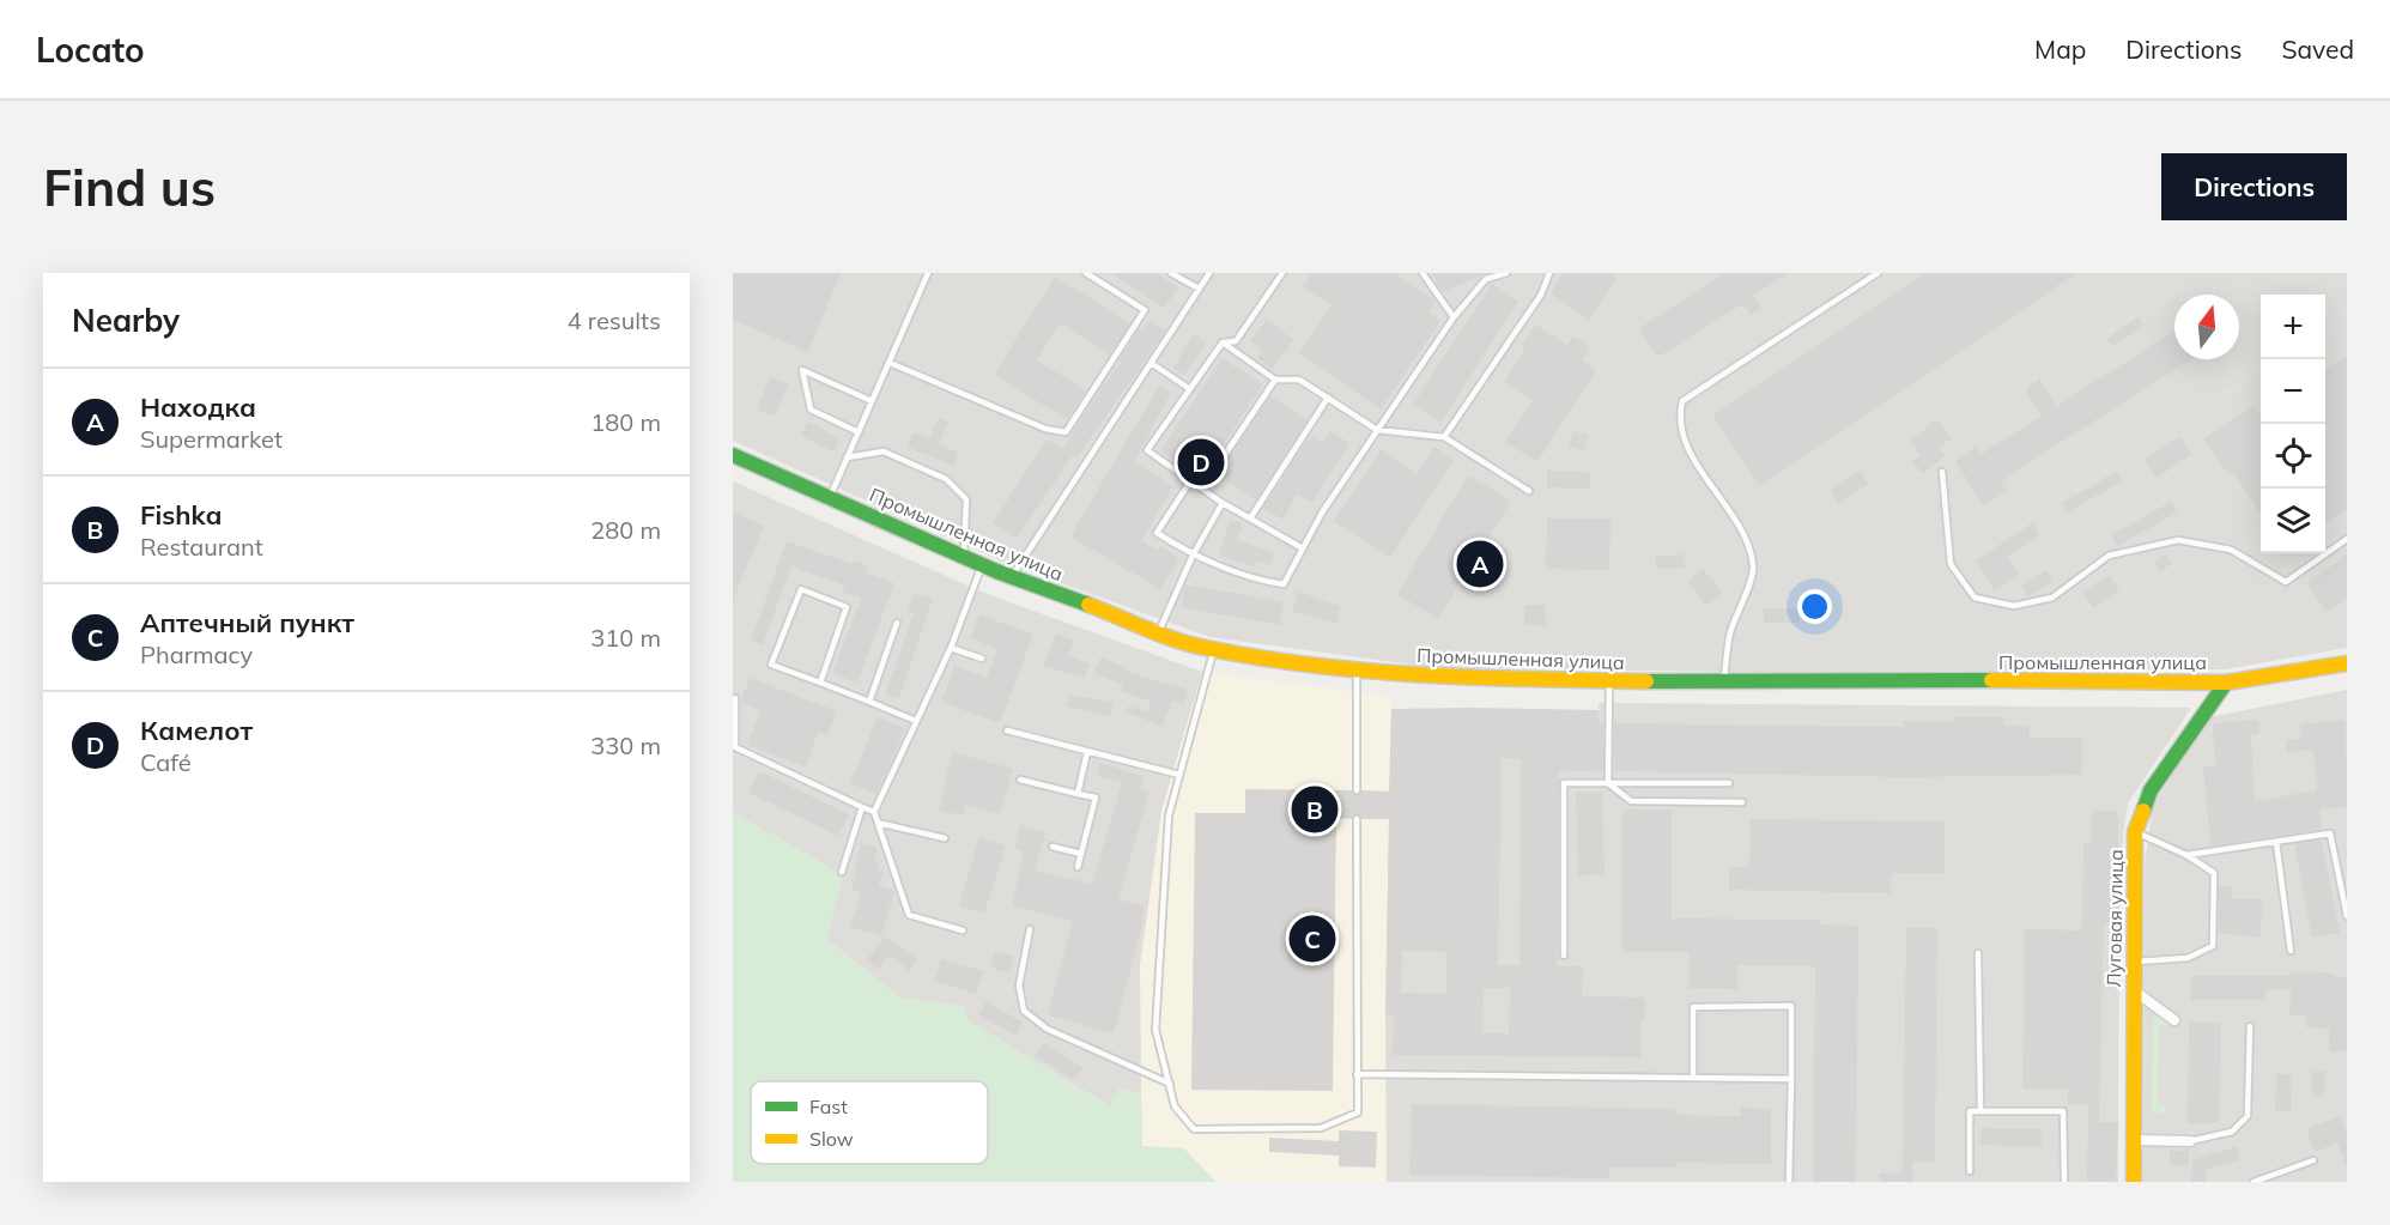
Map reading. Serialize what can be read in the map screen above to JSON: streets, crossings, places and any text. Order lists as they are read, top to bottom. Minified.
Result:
{"streets":{"main road":["Промышленная улица","Луговая улица"]},"crossings":[["Промышленная улица","Луговая улица"]],"legend":["Fast","Slow"],"north":"top","page":{"header":"Locato","nav":["Map","Directions","Saved"],"buttons":"Directions","title":"Find us","heading":["Nearby","4 results"],"map_buttons":["+","−"],"list":[{"mark":"A","name":"Находка","note":"Supermarket","value":"180 m"},{"mark":"B","name":"Fishka","note":"Restaurant","value":"280 m"},{"mark":"C","name":"Аптечный пункт","note":"Pharmacy","value":"310 m"},{"mark":"D","name":"Камелот","note":"Café","value":"330 m"}],"pins":["D","A","B","C"]}}
